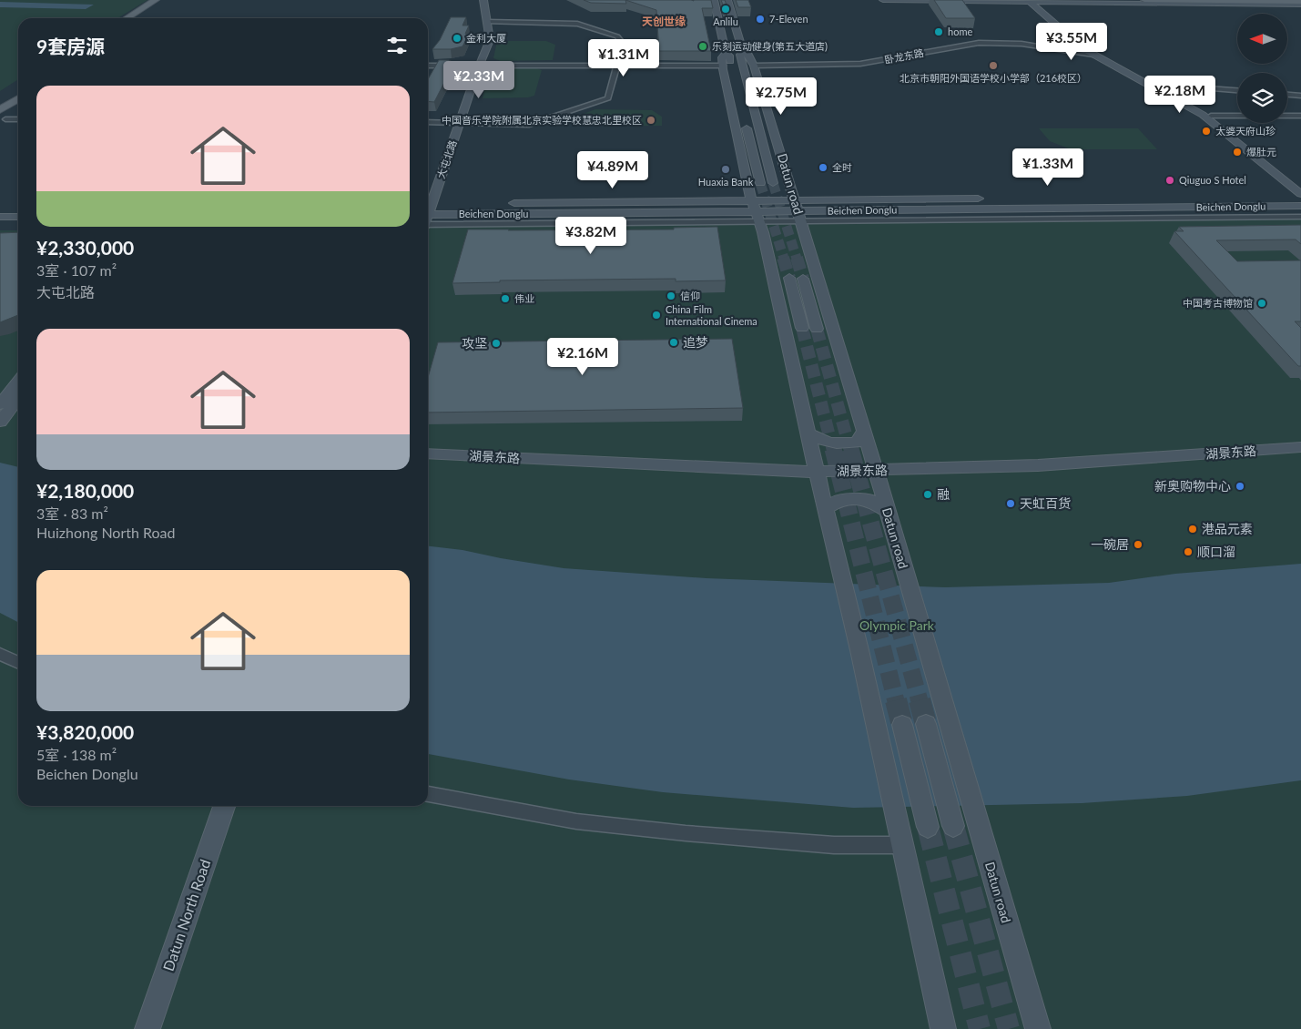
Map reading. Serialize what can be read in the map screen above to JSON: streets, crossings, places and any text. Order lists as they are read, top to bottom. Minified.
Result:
{"streets":{"street":["卧龙东路","大屯北路","Datun road","Beichen Donglu","湖景东路","Datun North Road"]},"crossings":[["卧龙东路","Datun road"],["Datun road","Beichen Donglu"],["Datun road","湖景东路"]],"districts":["天创世缘"],"parks":["Olympic Park"],"places":["Anlilu","7-Eleven","home","金利大厦","乐刻运动健身(第五大道店)","北京市朝阳外国语学校小学部（216校区）","中国音乐学院附属北京实验学校慧忠北里校区","太婆天府山珍","爆肚元","全时","Huaxia Bank","Qiuguo S Hotel","信仰","伟业","中国考古博物馆","China Film International Cinema","追梦","攻坚","新奥购物中心","融","天虹百货","港品元素","一碗居","顺口溜"],"north":"left","page":{"heading":"9套房源","price":["¥3.55M","¥1.31M","¥2.33M","¥2.18M","¥2.75M","¥1.33M","¥4.89M","¥3.82M","¥2.16M"],"list":[{"name":"¥2,330,000","note":"3室 · 107 m² · 大屯北路"},{"name":"¥2,180,000","note":"3室 · 83 m² · Huizhong North Road"},{"name":"¥3,820,000","note":"5室 · 138 m² · Beichen Donglu"}]}}
